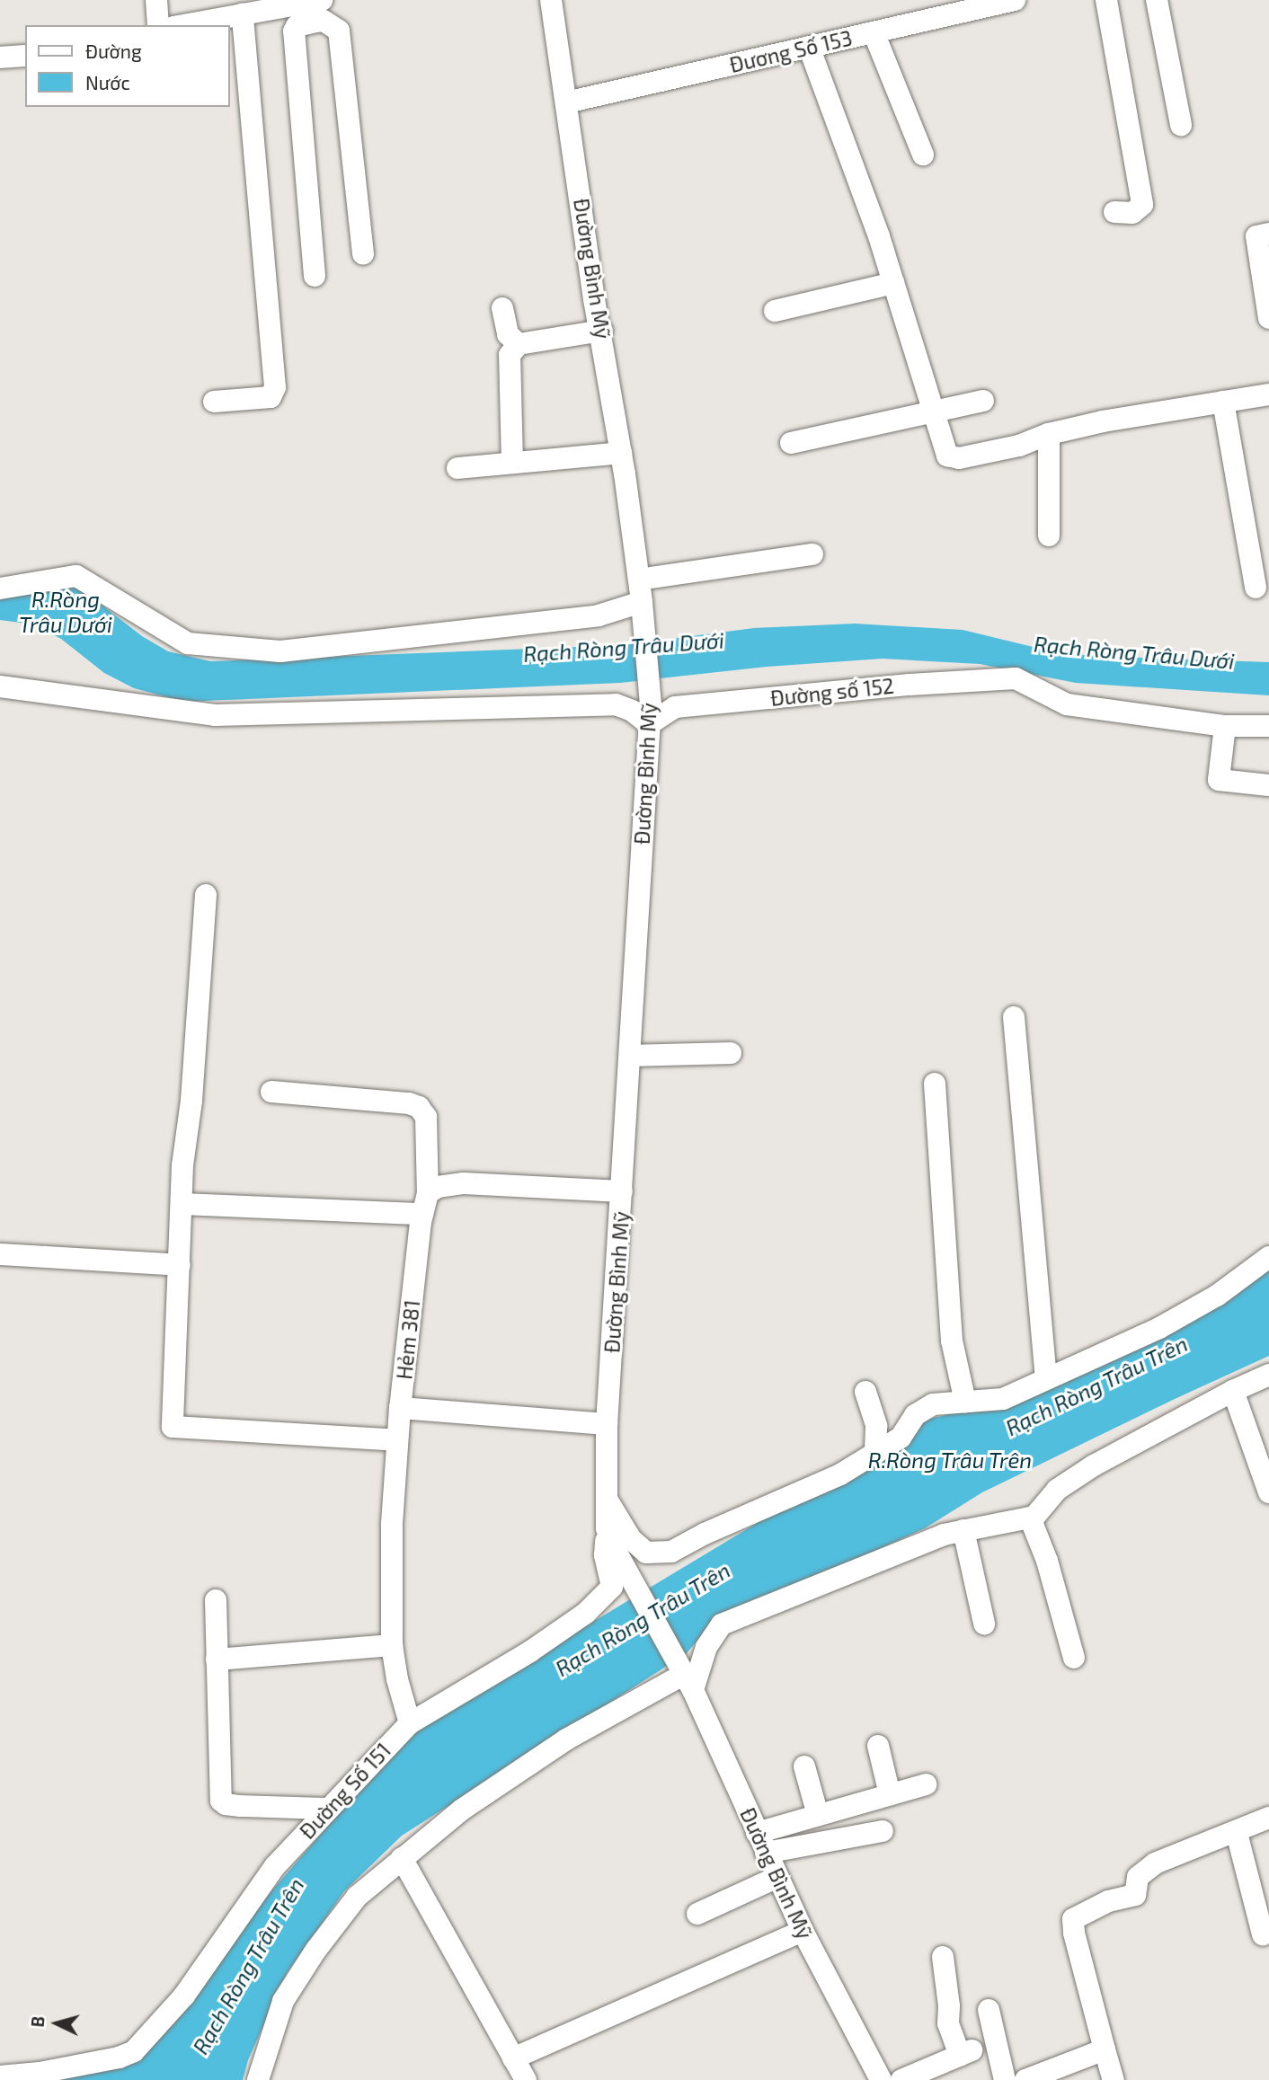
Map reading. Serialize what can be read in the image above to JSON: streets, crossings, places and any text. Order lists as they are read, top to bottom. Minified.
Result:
{"streets":{"street":["Đương Số 153","Đường Bình Mỹ","Đường số 152","Hẻm 381","Đường Số 151"]},"crossings":[["Đương Số 153","Đường Bình Mỹ"],["Đường Bình Mỹ","Đường số 152"],["Đường Bình Mỹ","Đường Số 151"],["Hẻm 381","Đường Số 151"]],"water":["R.Ròng Trâu Dưới","Rạch Ròng Trâu Dưới","Rạch Ròng Trâu Trên","R.Ròng Trâu Trên"],"legend":["Đường","Nước"],"north":"left"}
